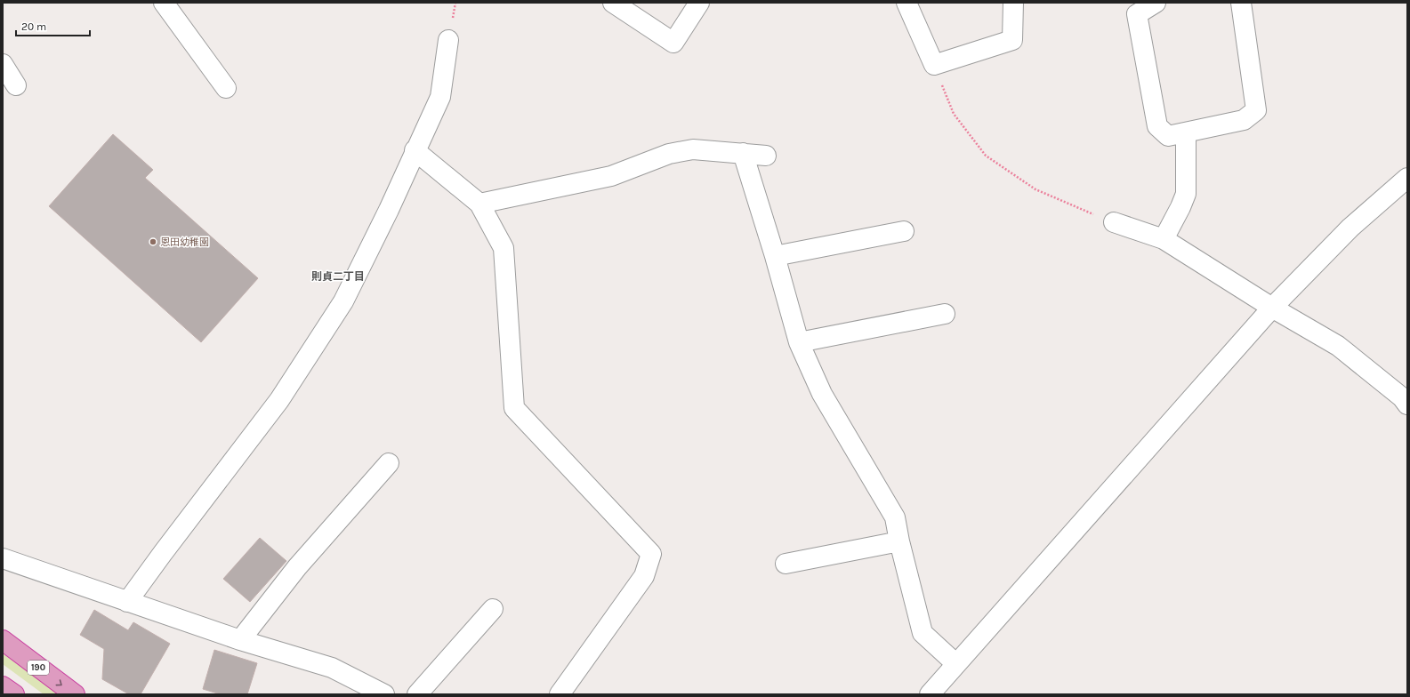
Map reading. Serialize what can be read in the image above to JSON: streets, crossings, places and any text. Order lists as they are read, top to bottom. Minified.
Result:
{"streets":{"highway":["190"]},"districts":["則貞二丁目"],"places":["恩田幼稚園"],"scale_bar":"20 m"}
